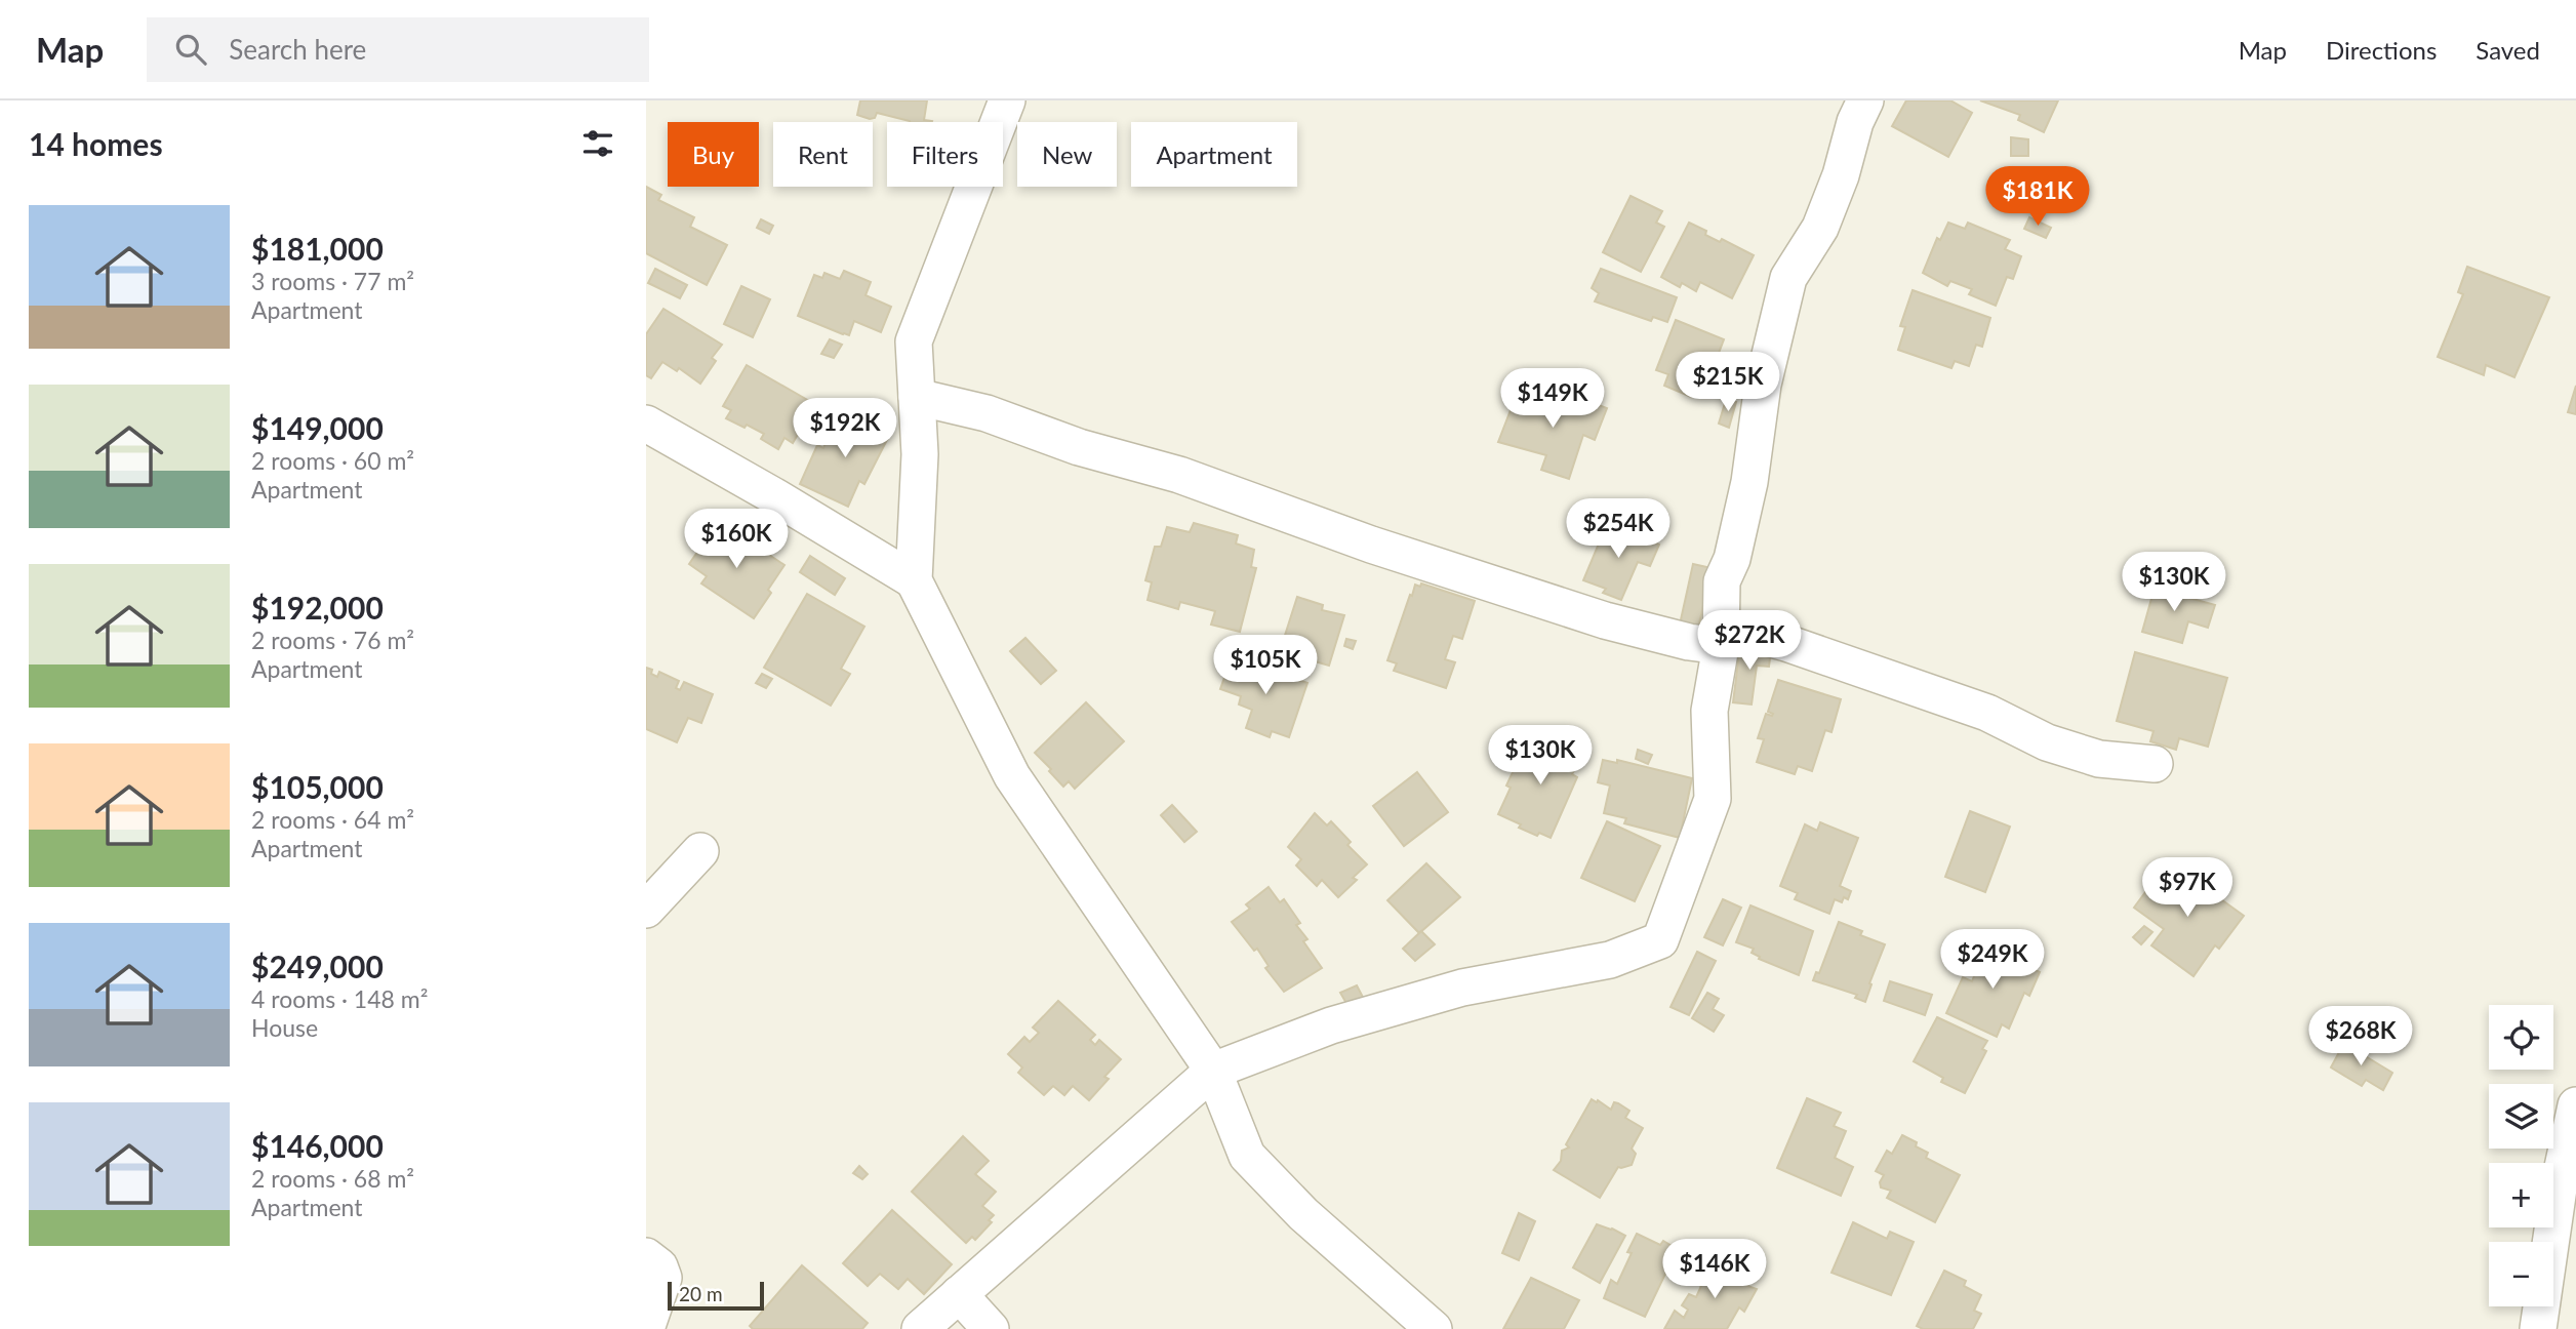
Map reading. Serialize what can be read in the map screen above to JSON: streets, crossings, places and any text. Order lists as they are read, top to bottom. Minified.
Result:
{"scale_bar":"20 m","page":{"header":"Map","search":"Search here","nav":["Map","Directions","Saved"],"heading":"14 homes","chip":["Buy","Rent","Filters","New","Apartment"],"price":["$181K","$215K","$149K","$192K","$254K","$160K","$130K","$272K","$105K","$130K","$97K","$249K","$268K","$146K"],"list":[{"name":"$181,000","note":"3 rooms · 77 m² · Apartment"},{"name":"$149,000","note":"2 rooms · 60 m² · Apartment"},{"name":"$192,000","note":"2 rooms · 76 m² · Apartment"},{"name":"$105,000","note":"2 rooms · 64 m² · Apartment"},{"name":"$249,000","note":"4 rooms · 148 m² · House"},{"name":"$146,000","note":"2 rooms · 68 m² · Apartment"}],"map_buttons":["+","−"],"scale":"20 m"}}
